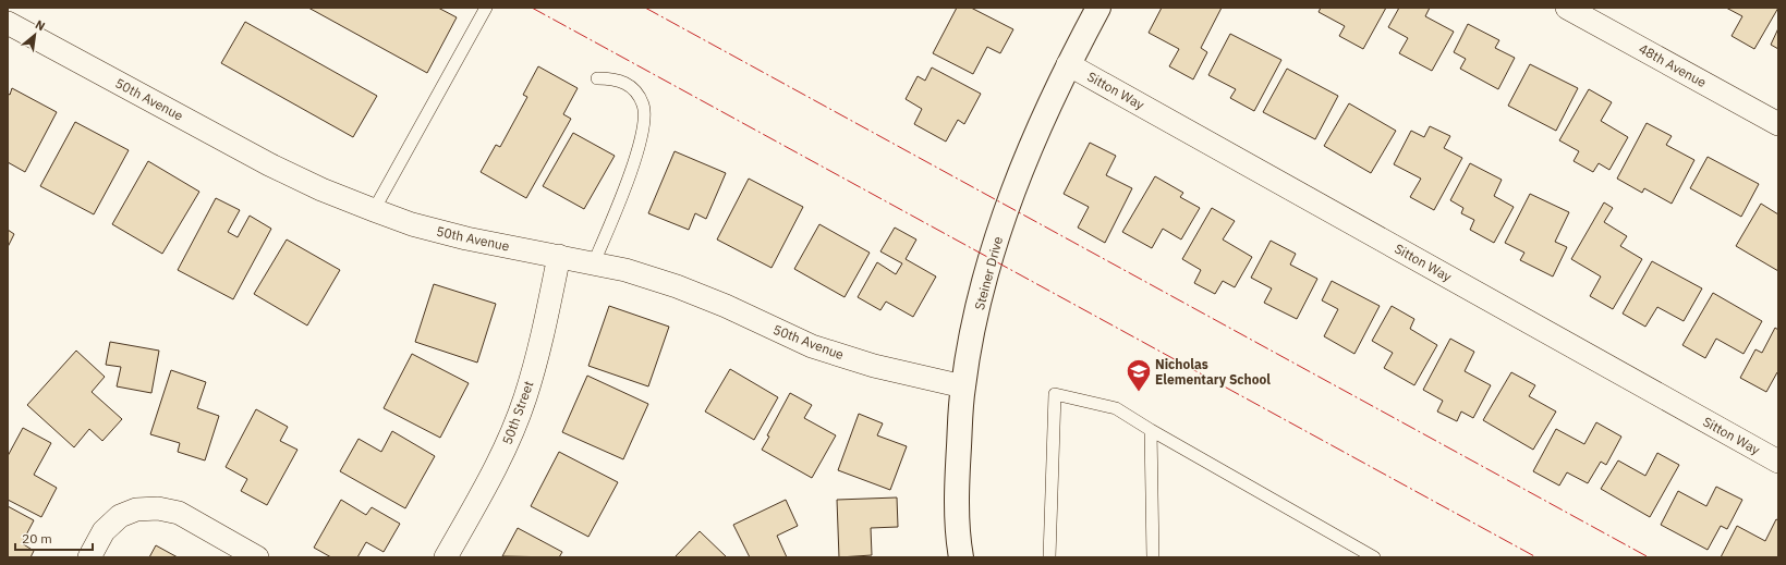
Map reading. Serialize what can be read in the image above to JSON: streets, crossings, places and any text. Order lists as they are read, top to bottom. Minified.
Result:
{"streets":{"street":["48th Avenue","Sitton Way","50th Avenue","Steiner Drive","50th Street"]},"crossings":[["Sitton Way","Steiner Drive"],["50th Avenue","Steiner Drive"],["50th Avenue","50th Street"]],"places":{"school or university":["Nicholas Elementary School"]},"scale_bar":"20 m","north":"top right"}
